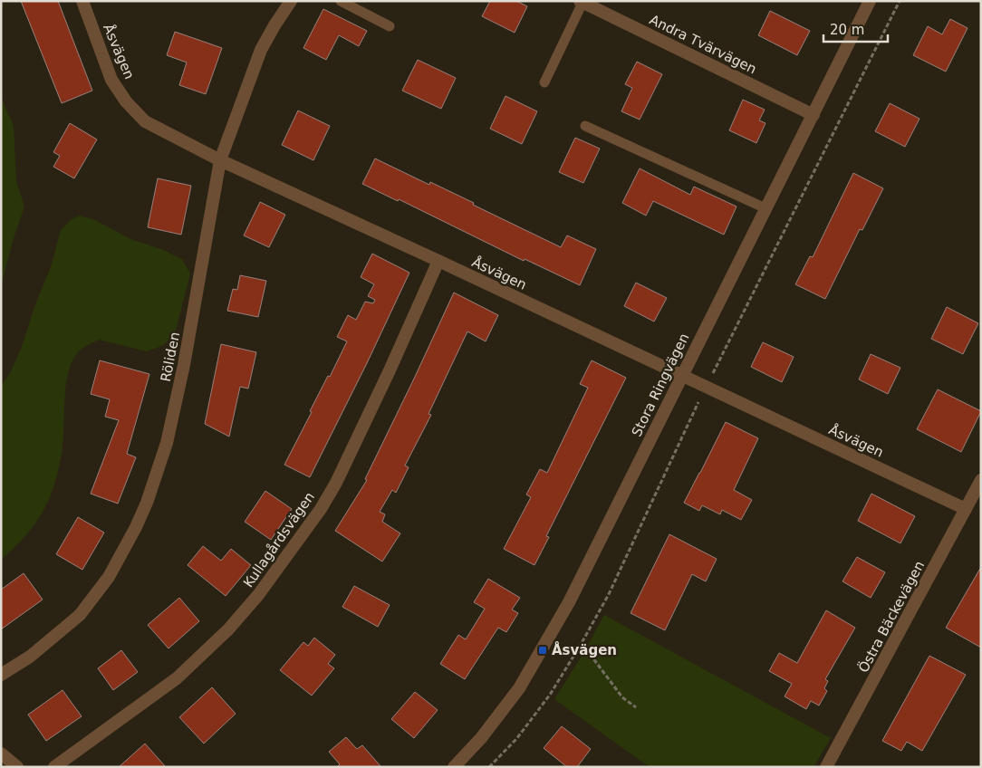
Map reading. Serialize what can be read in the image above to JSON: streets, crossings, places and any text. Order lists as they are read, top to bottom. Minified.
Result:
{"streets":{"street":["Andra Tvärvägen","Åsvägen","Röliden","Stora Ringvägen","Kullagårdsvägen","Östra Bäckevägen"]},"crossings":[["Andra Tvärvägen","Stora Ringvägen"],["Åsvägen","Röliden"],["Åsvägen","Stora Ringvägen"],["Åsvägen","Kullagårdsvägen"],["Åsvägen","Östra Bäckevägen"]],"places":{"transit":["Åsvägen"]},"scale_bar":"20 m"}
